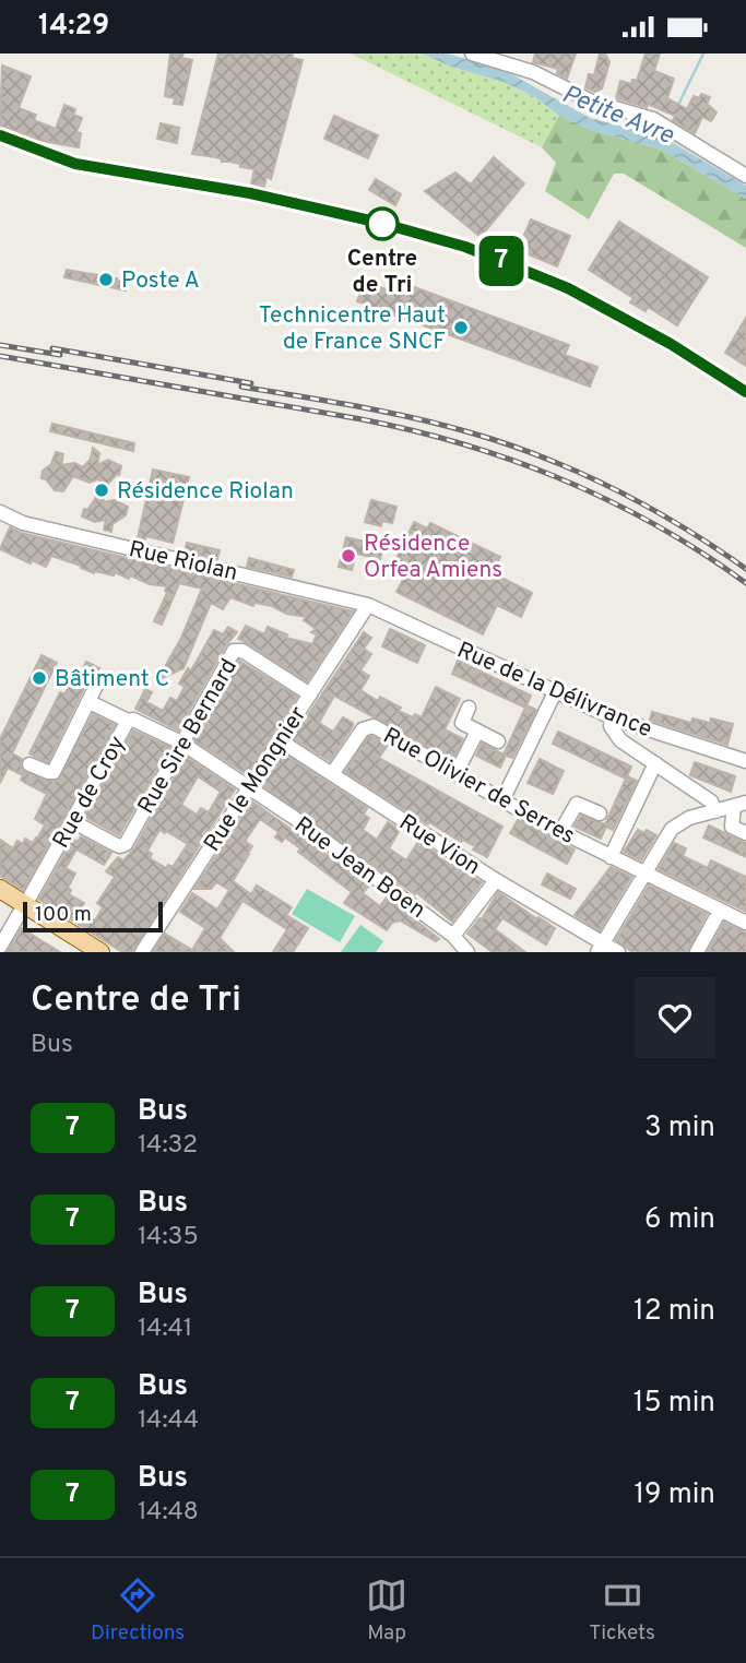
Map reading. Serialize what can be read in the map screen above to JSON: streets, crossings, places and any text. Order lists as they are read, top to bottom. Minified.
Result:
{"streets":{"street":["Rue Riolan","Rue de la Délivrance","Rue Sire Bernard","Rue le Mongnier","Rue Olivier de Serres","Rue de Croy","Rue Vion","Rue Jean Boen"]},"crossings":[["Rue Riolan","Rue de la Délivrance"],["Rue Riolan","Rue le Mongnier"],["Rue de la Délivrance","Rue le Mongnier"],["Rue Sire Bernard","Rue le Mongnier"],["Rue Sire Bernard","Rue de Croy"],["Rue le Mongnier","Rue de Croy"],["Rue le Mongnier","Rue Vion"],["Rue le Mongnier","Rue Jean Boen"],["Rue Olivier de Serres","Rue Vion"],["Rue de Croy","Rue Jean Boen"]],"water":["Petite Avre"],"places":["Centre de Tri","Poste A","Technicentre Haut de France SNCF","Résidence Riolan","Résidence Orfea Amiens","Bâtiment C"],"lines":["bus line 7"],"scale_bar":"100 m","page":{"status":"14:29","on_map":"7","scale":"100 m","heading":["Centre de Tri","Bus"],"list":[{"mark":"7","name":"Bus","note":"14:32","value":"3 min"},{"mark":"7","name":"Bus","note":"14:35","value":"6 min"},{"mark":"7","name":"Bus","note":"14:41","value":"12 min"},{"mark":"7","name":"Bus","note":"14:44","value":"15 min"},{"mark":"7","name":"Bus","note":"14:48","value":"19 min"}],"tabs":["Directions","Map","Tickets"]}}
